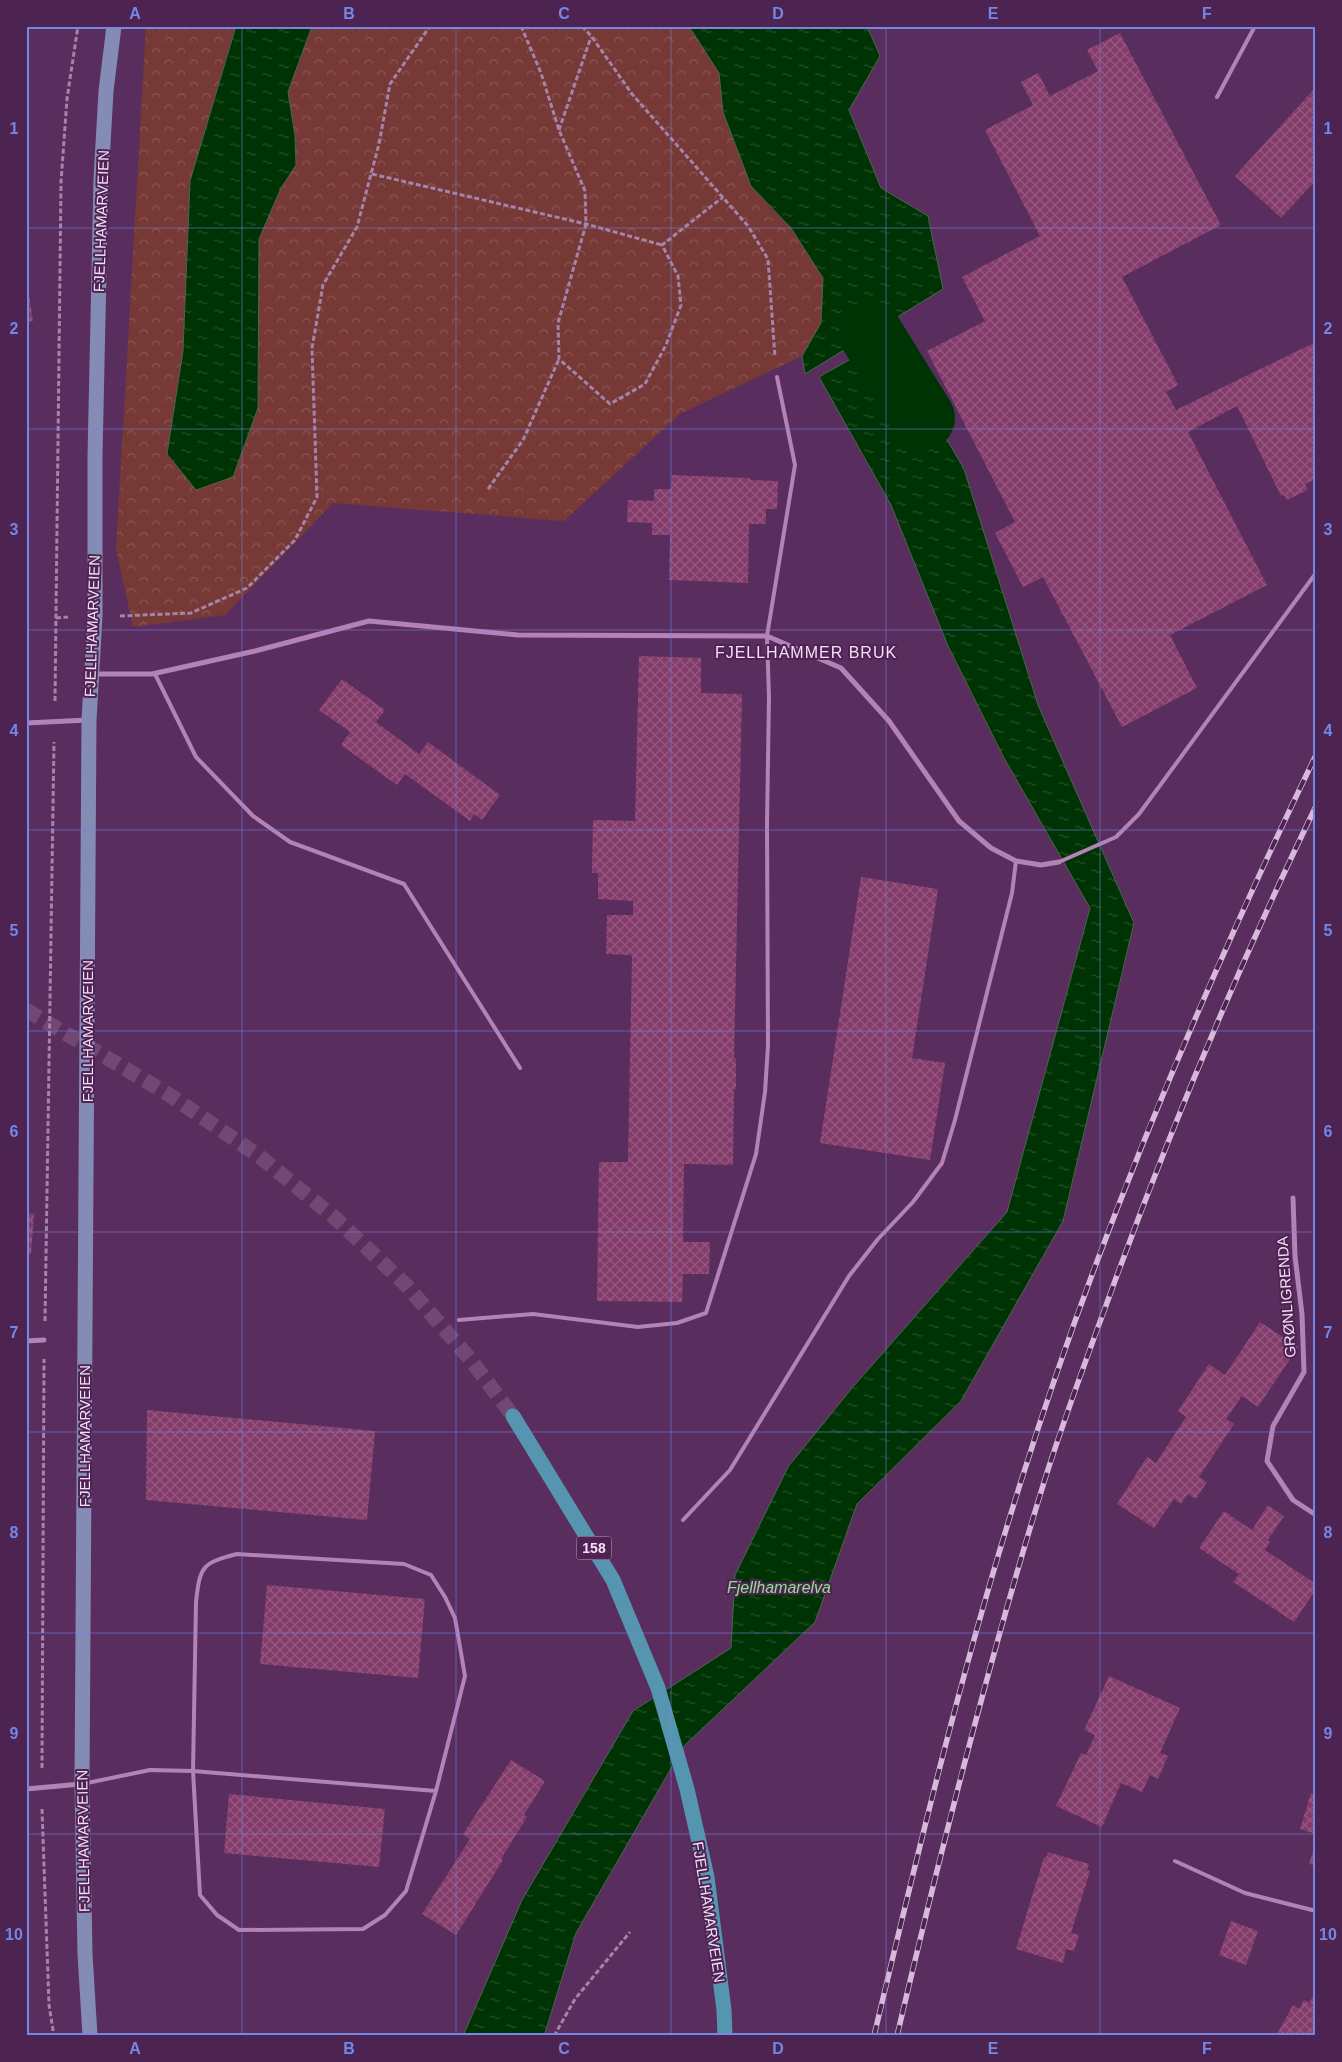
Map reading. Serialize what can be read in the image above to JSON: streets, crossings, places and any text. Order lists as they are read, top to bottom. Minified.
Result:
{"streets":{"main road":["FJELLHAMARVEIEN","158"],"street":["GRØNLIGRENDA"]},"districts":["FJELLHAMMER BRUK"],"water":["Fjellhamarelva"],"grid":{"columns":["A","B","C","D","E","F"],"rows":["1","2","3","4","5","6","7","8","9","10"]}}
